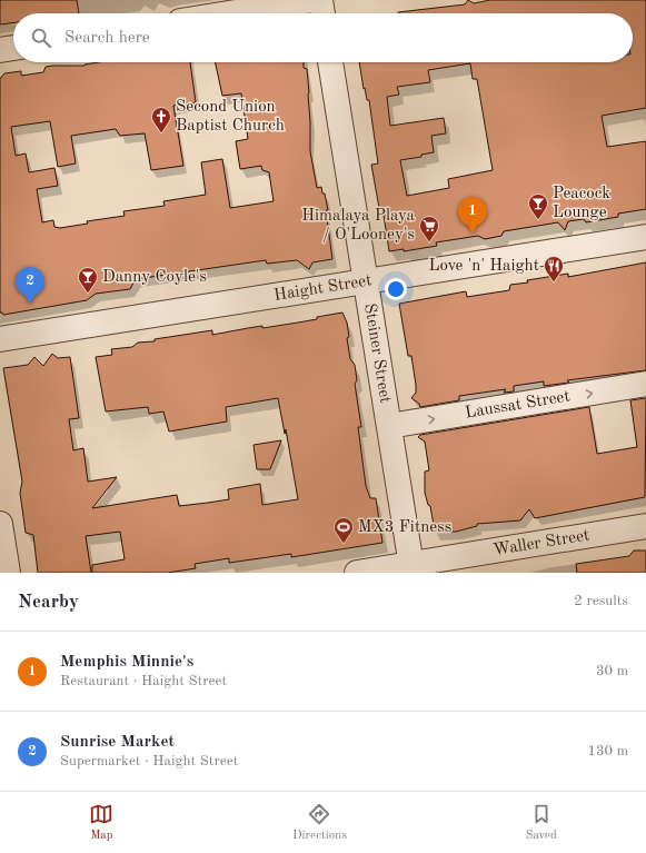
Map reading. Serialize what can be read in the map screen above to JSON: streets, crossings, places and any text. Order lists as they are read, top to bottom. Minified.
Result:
{"streets":{"street":["Haight Street","Steiner Street","Laussat Street","Waller Street"]},"crossings":[["Haight Street","Steiner Street"],["Steiner Street","Laussat Street"],["Steiner Street","Waller Street"]],"one_way":["Laussat Street"],"places":{"church":["Second Union Baptist Church"],"bar":["Peacock Lounge","Danny Coyle's"],"supermarket":["Himalaya Playa / O'Looney's"],"restaurant":["Love 'n' Haight"],"sports":["MX3 Fitness"]},"page":{"search":"Search here","pins":["1","2"],"heading":["Nearby","2 results"],"list":[{"mark":"1","name":"Memphis Minnie's","note":"Restaurant · Haight Street","value":"30 m"},{"mark":"2","name":"Sunrise Market","note":"Supermarket · Haight Street","value":"130 m"}],"nav":["Map","Directions","Saved"]}}
